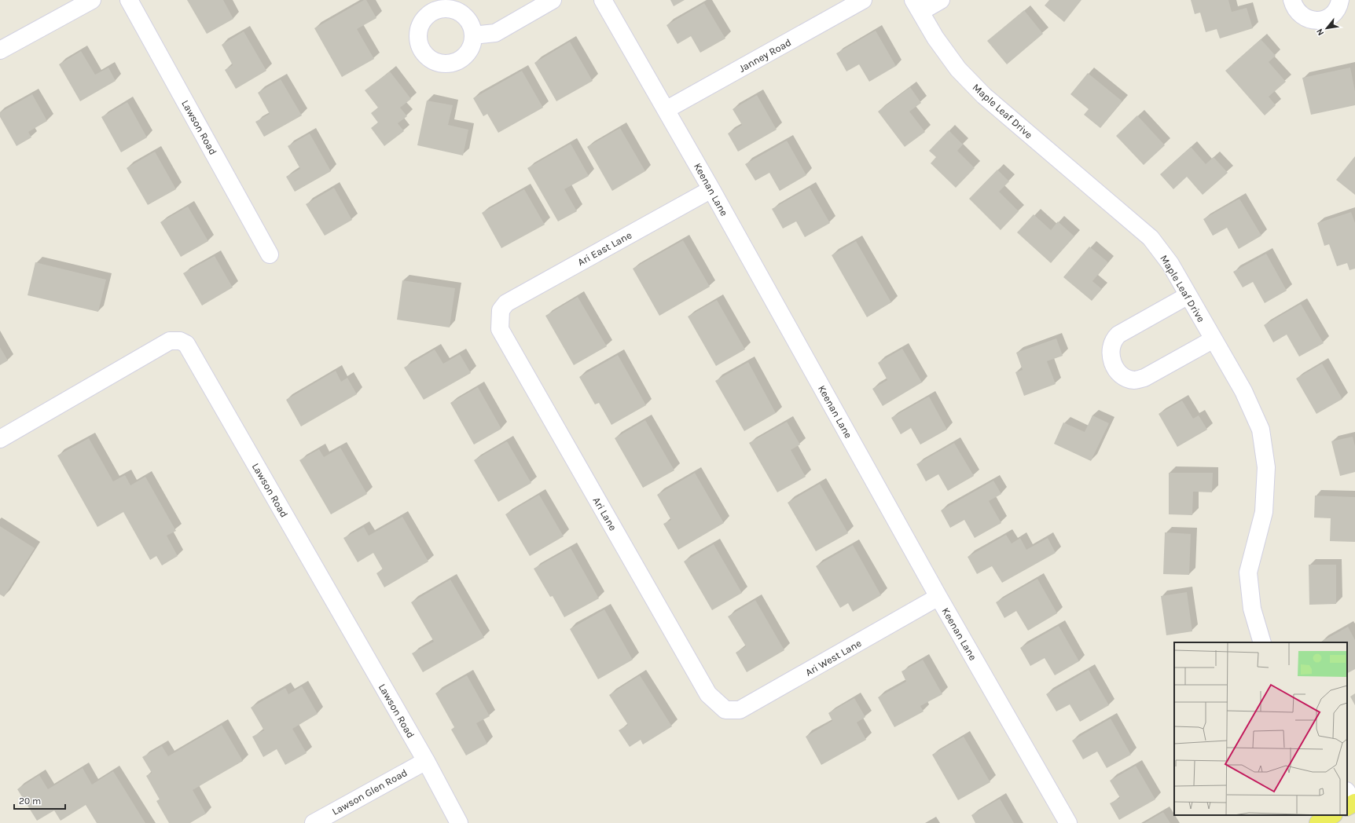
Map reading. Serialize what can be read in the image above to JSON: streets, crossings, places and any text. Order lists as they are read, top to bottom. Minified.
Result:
{"streets":{"street":["Janney Road","Maple Leaf Drive","Lawson Road","Keenan Lane","Ari East Lane","Ari Lane","Ari West Lane","Lawson Glen Road"]},"crossings":[["Janney Road","Keenan Lane"],["Lawson Road","Lawson Glen Road"],["Keenan Lane","Ari East Lane"],["Keenan Lane","Ari West Lane"],["Ari East Lane","Ari Lane"],["Ari Lane","Ari West Lane"]],"scale_bar":"20 m","north":"bottom left"}
